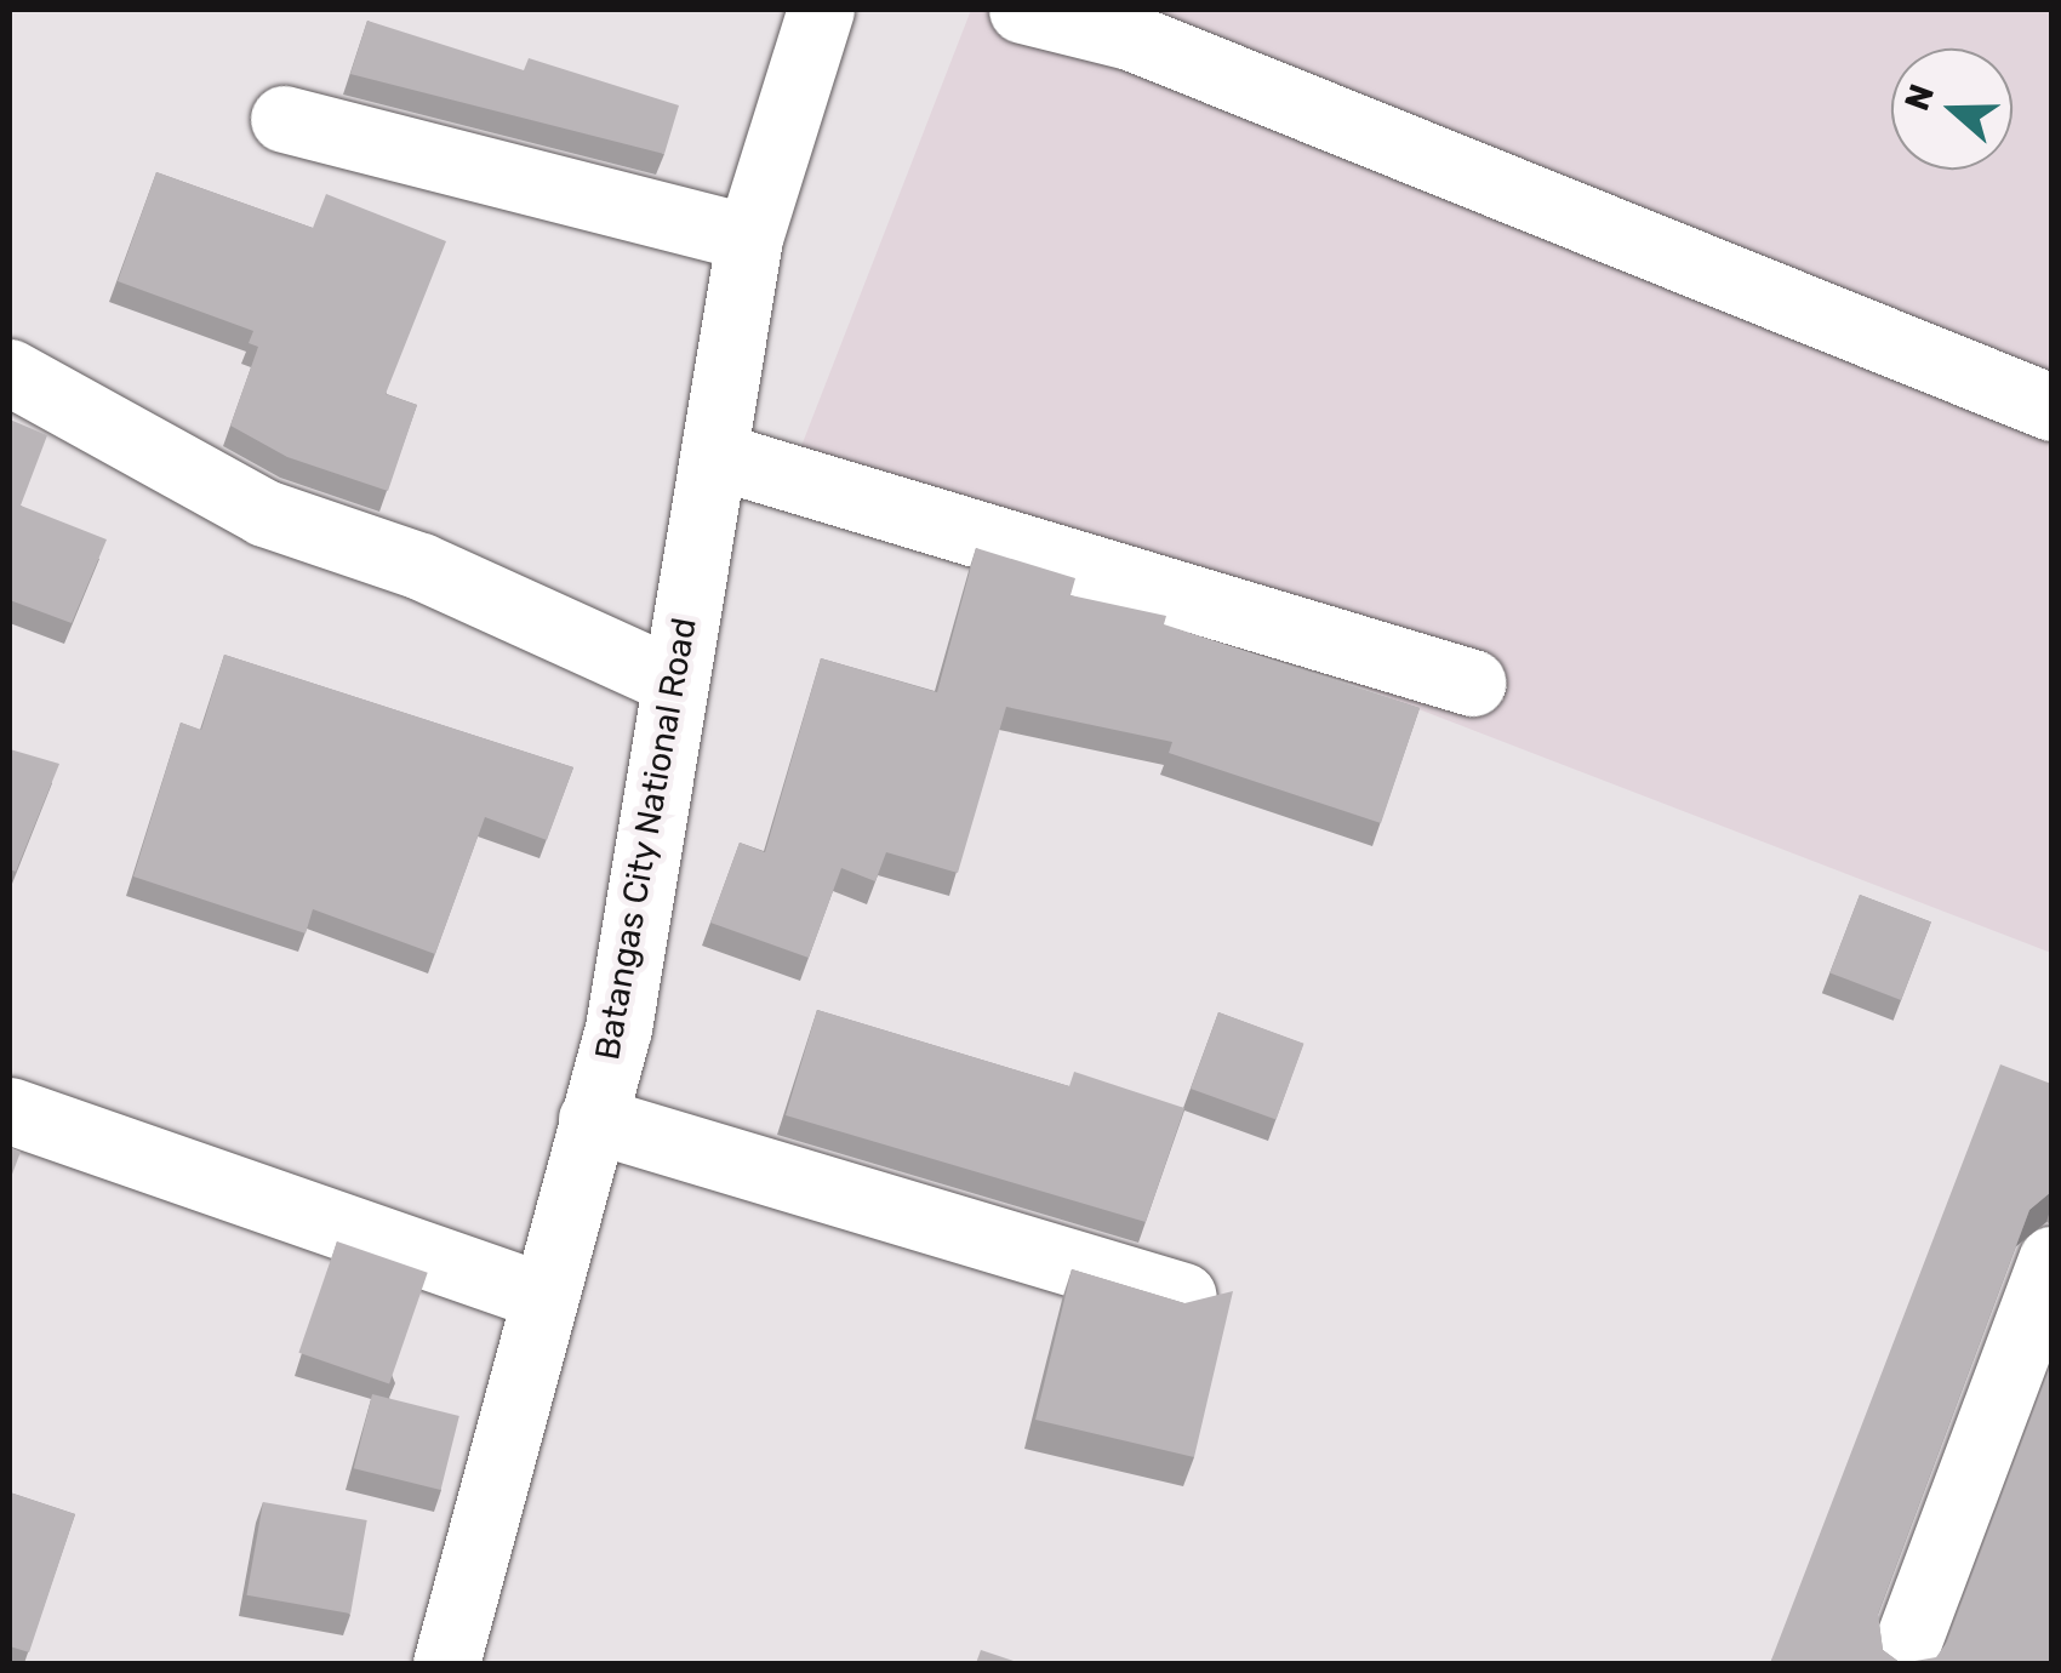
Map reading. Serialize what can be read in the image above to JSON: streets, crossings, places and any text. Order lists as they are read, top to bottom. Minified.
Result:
{"streets":{"street":["Batangas City National Road"]},"north":"left"}
